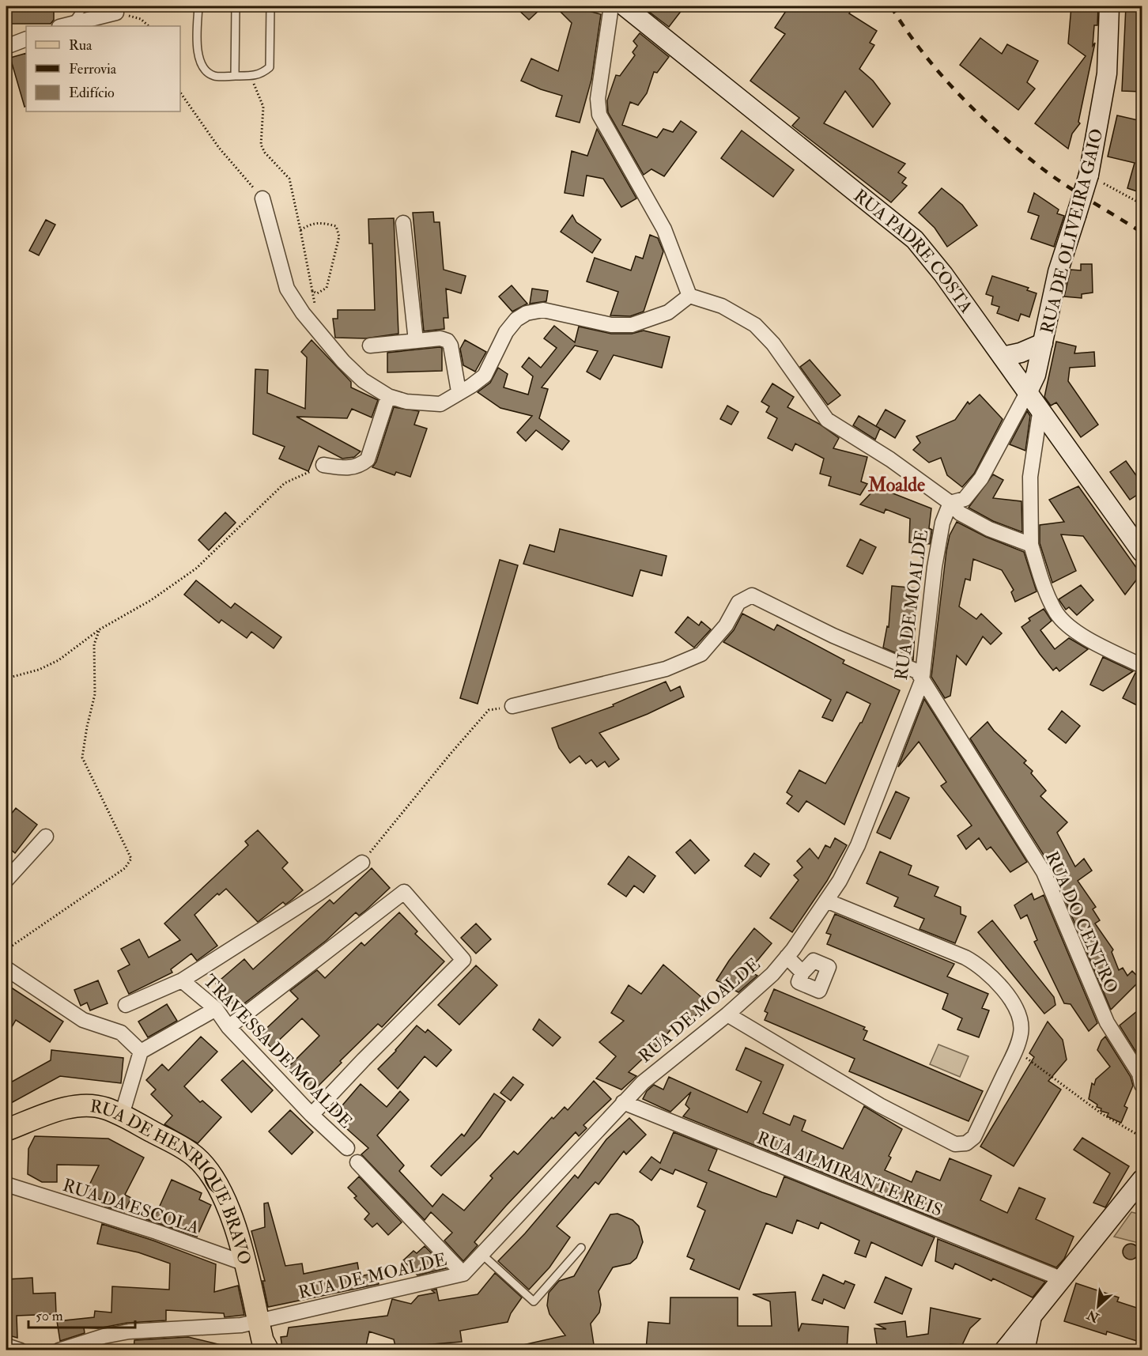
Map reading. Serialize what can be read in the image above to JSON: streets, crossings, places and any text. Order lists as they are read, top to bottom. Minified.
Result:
{"streets":{"main road":["RUA DE HENRIQUE BRAVO"],"street":["RUA DE OLIVEIRA GAIO","RUA PADRE COSTA","RUA DE MOALDE","RUA DO CENTRO","TRAVESSA DE MOALDE","RUA ALMIRANTE REIS","RUA DA ESCOLA"]},"crossings":[["RUA DE OLIVEIRA GAIO","RUA PADRE COSTA"],["RUA DE OLIVEIRA GAIO","RUA DE MOALDE"],["RUA DE MOALDE","RUA DO CENTRO"],["RUA DE MOALDE","RUA ALMIRANTE REIS"],["RUA DE MOALDE","RUA DE HENRIQUE BRAVO"],["RUA DE HENRIQUE BRAVO","RUA DA ESCOLA"]],"districts":["Moalde"],"legend":["Rua","Ferrovia","Edifício"],"scale_bar":"50 m","north":"bottom left"}
